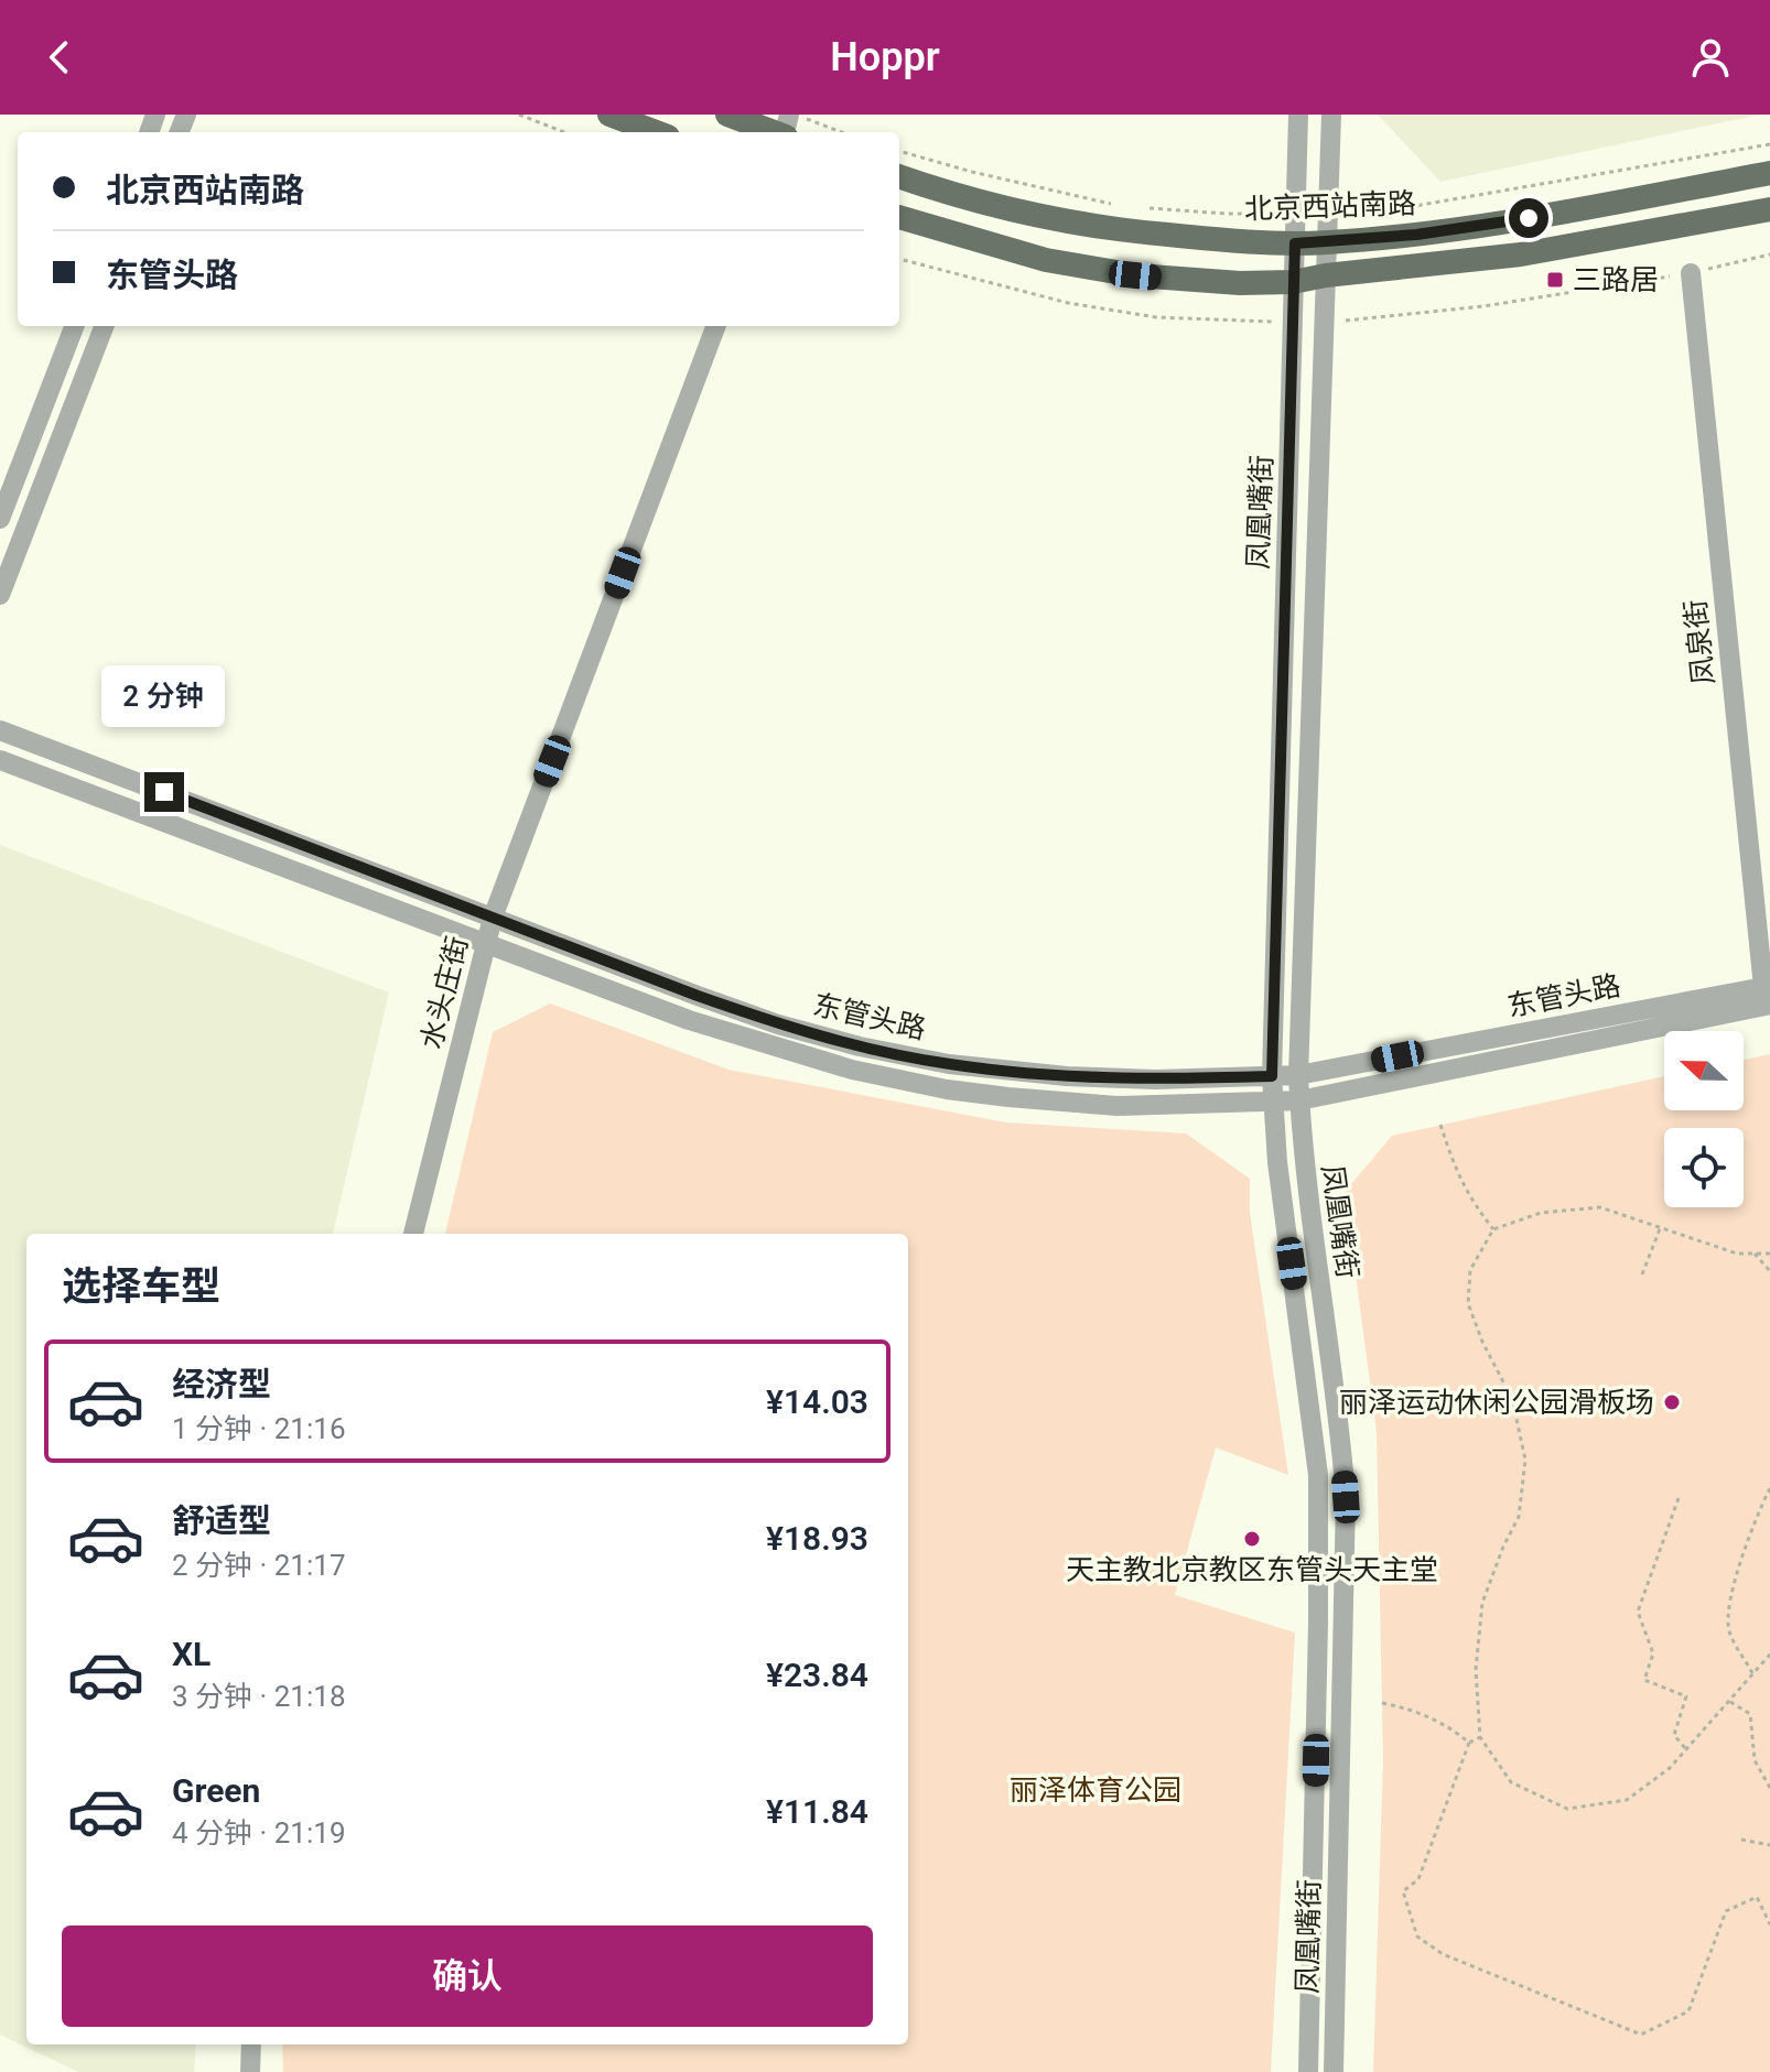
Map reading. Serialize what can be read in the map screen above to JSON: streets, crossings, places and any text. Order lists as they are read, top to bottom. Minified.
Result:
{"streets":{"main road":["北京西站南路"],"street":["凤凰嘴街","凤泉街","水头庄街","东管头路"]},"crossings":[["北京西站南路","凤凰嘴街"],["凤凰嘴街","东管头路"],["凤泉街","东管头路"],["水头庄街","东管头路"]],"parks":["丽泽体育公园"],"places":{"transit":["三路居"],"other":["丽泽运动休闲公园滑板场","天主教北京教区东管头天主堂"]},"north":"left","page":{"header":"Hoppr","banner":["北京西站南路","东管头路"],"bubble":"2 分钟","heading":"选择车型","list":[{"name":"经济型","note":"1 分钟 · 21:16","value":"¥14.03"},{"name":"舒适型","note":"2 分钟 · 21:17","value":"¥18.93"},{"name":"XL","note":"3 分钟 · 21:18","value":"¥23.84"},{"name":"Green","note":"4 分钟 · 21:19","value":"¥11.84"}],"buttons":"确认"}}
